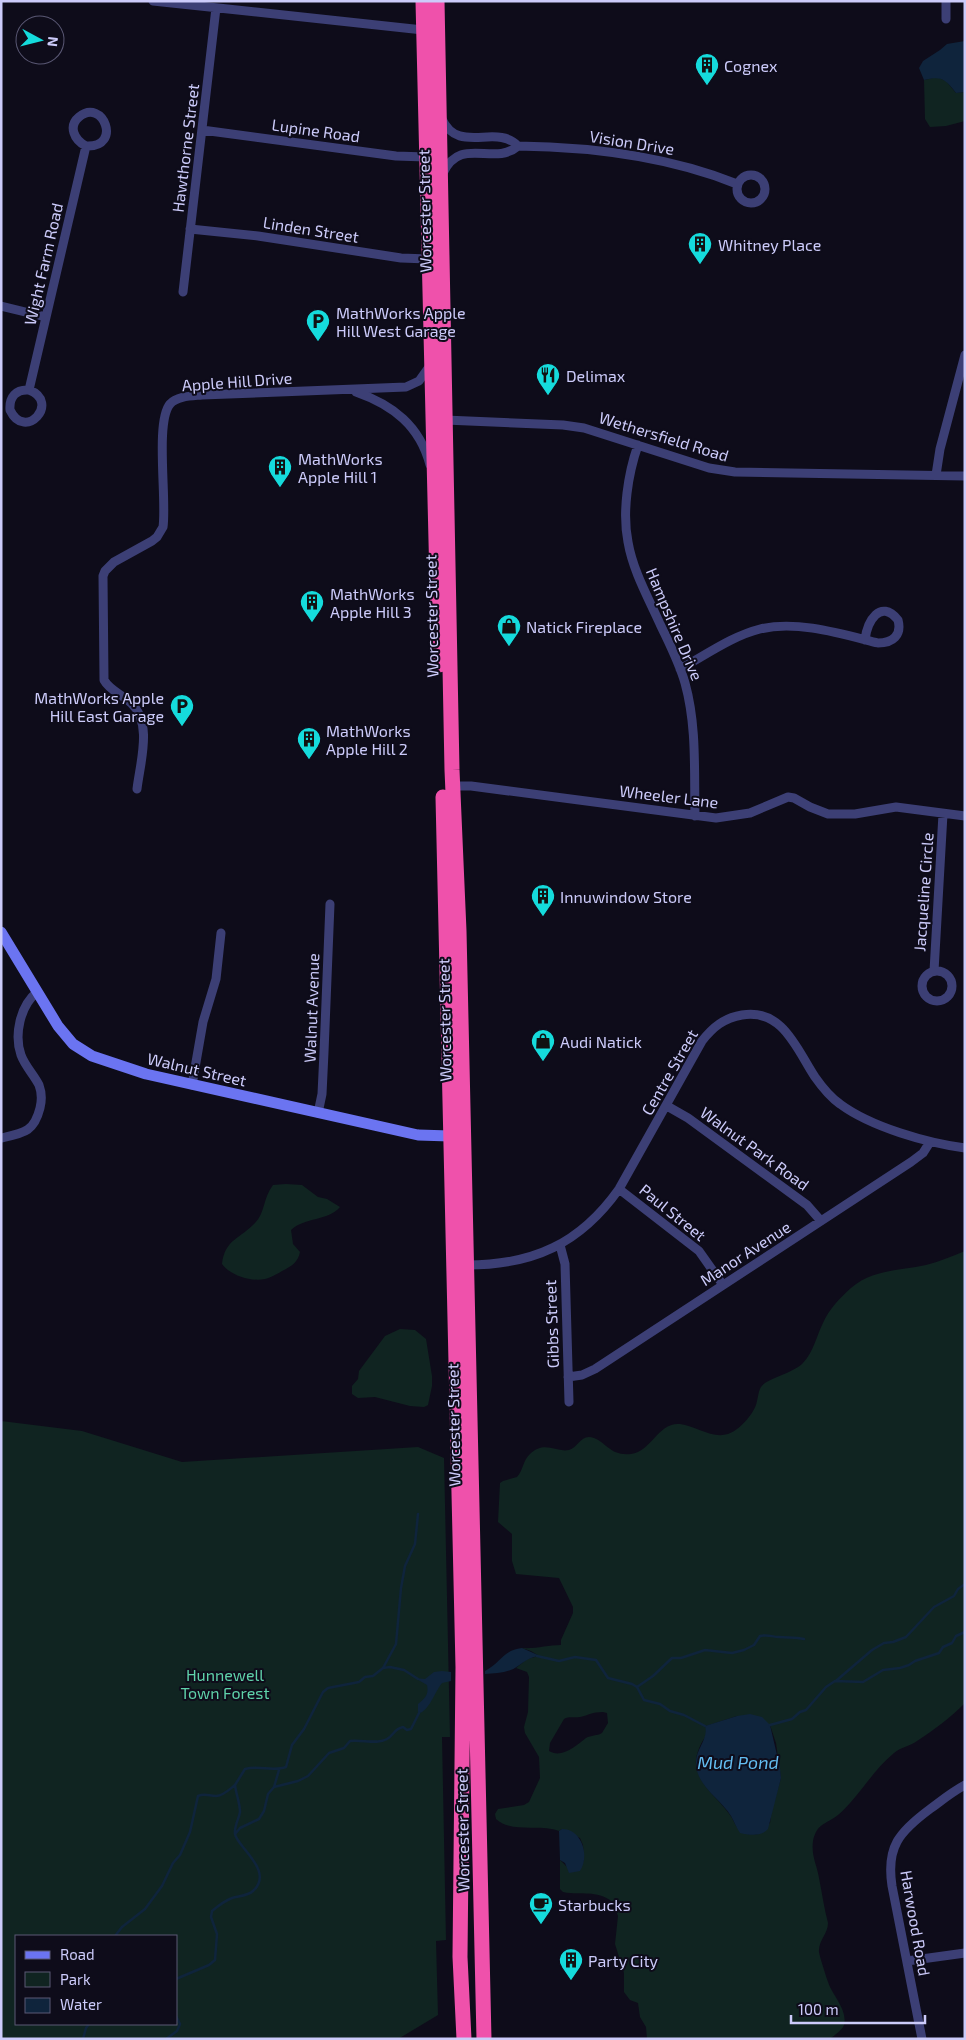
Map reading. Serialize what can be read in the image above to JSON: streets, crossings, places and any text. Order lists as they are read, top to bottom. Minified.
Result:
{"streets":{"highway":["Worcester Street"],"street":["Lupine Road","Vision Drive","Hawthorne Street","Linden Street","Wight Farm Road","Apple Hill Drive","Wethersfield Road","Hampshire Drive","Wheeler Lane","Jacqueline Circle","Walnut Avenue","Walnut Street","Centre Street","Walnut Park Road","Paul Street","Manor Avenue","Gibbs Street","Harwood Road"]},"crossings":[["Lupine Road","Hawthorne Street"],["Lupine Road","Worcester Street"],["Vision Drive","Worcester Street"],["Hawthorne Street","Linden Street"],["Worcester Street","Linden Street"],["Worcester Street","Apple Hill Drive"],["Worcester Street","Wethersfield Road"],["Worcester Street","Wheeler Lane"],["Worcester Street","Walnut Street"],["Worcester Street","Centre Street"],["Wethersfield Road","Hampshire Drive"],["Hampshire Drive","Wheeler Lane"],["Wheeler Lane","Jacqueline Circle"],["Walnut Avenue","Walnut Street"],["Centre Street","Walnut Park Road"],["Centre Street","Paul Street"],["Centre Street","Manor Avenue"],["Centre Street","Gibbs Street"],["Walnut Park Road","Manor Avenue"],["Paul Street","Manor Avenue"],["Manor Avenue","Gibbs Street"]],"water":["Mud Pond"],"parks":["Hunnewell Town Forest"],"places":{"building":["Cognex","Whitney Place","MathWorks Apple Hill 1","MathWorks Apple Hill 3","MathWorks Apple Hill 2","Innuwindow Store","Party City"],"parking":["MathWorks Apple Hill West Garage","MathWorks Apple Hill East Garage"],"restaurant":["Delimax"],"shop":["Natick Fireplace","Audi Natick"],"cafe":["Starbucks"]},"legend":["Road","Park","Water"],"scale_bar":"100 m","north":"right"}
